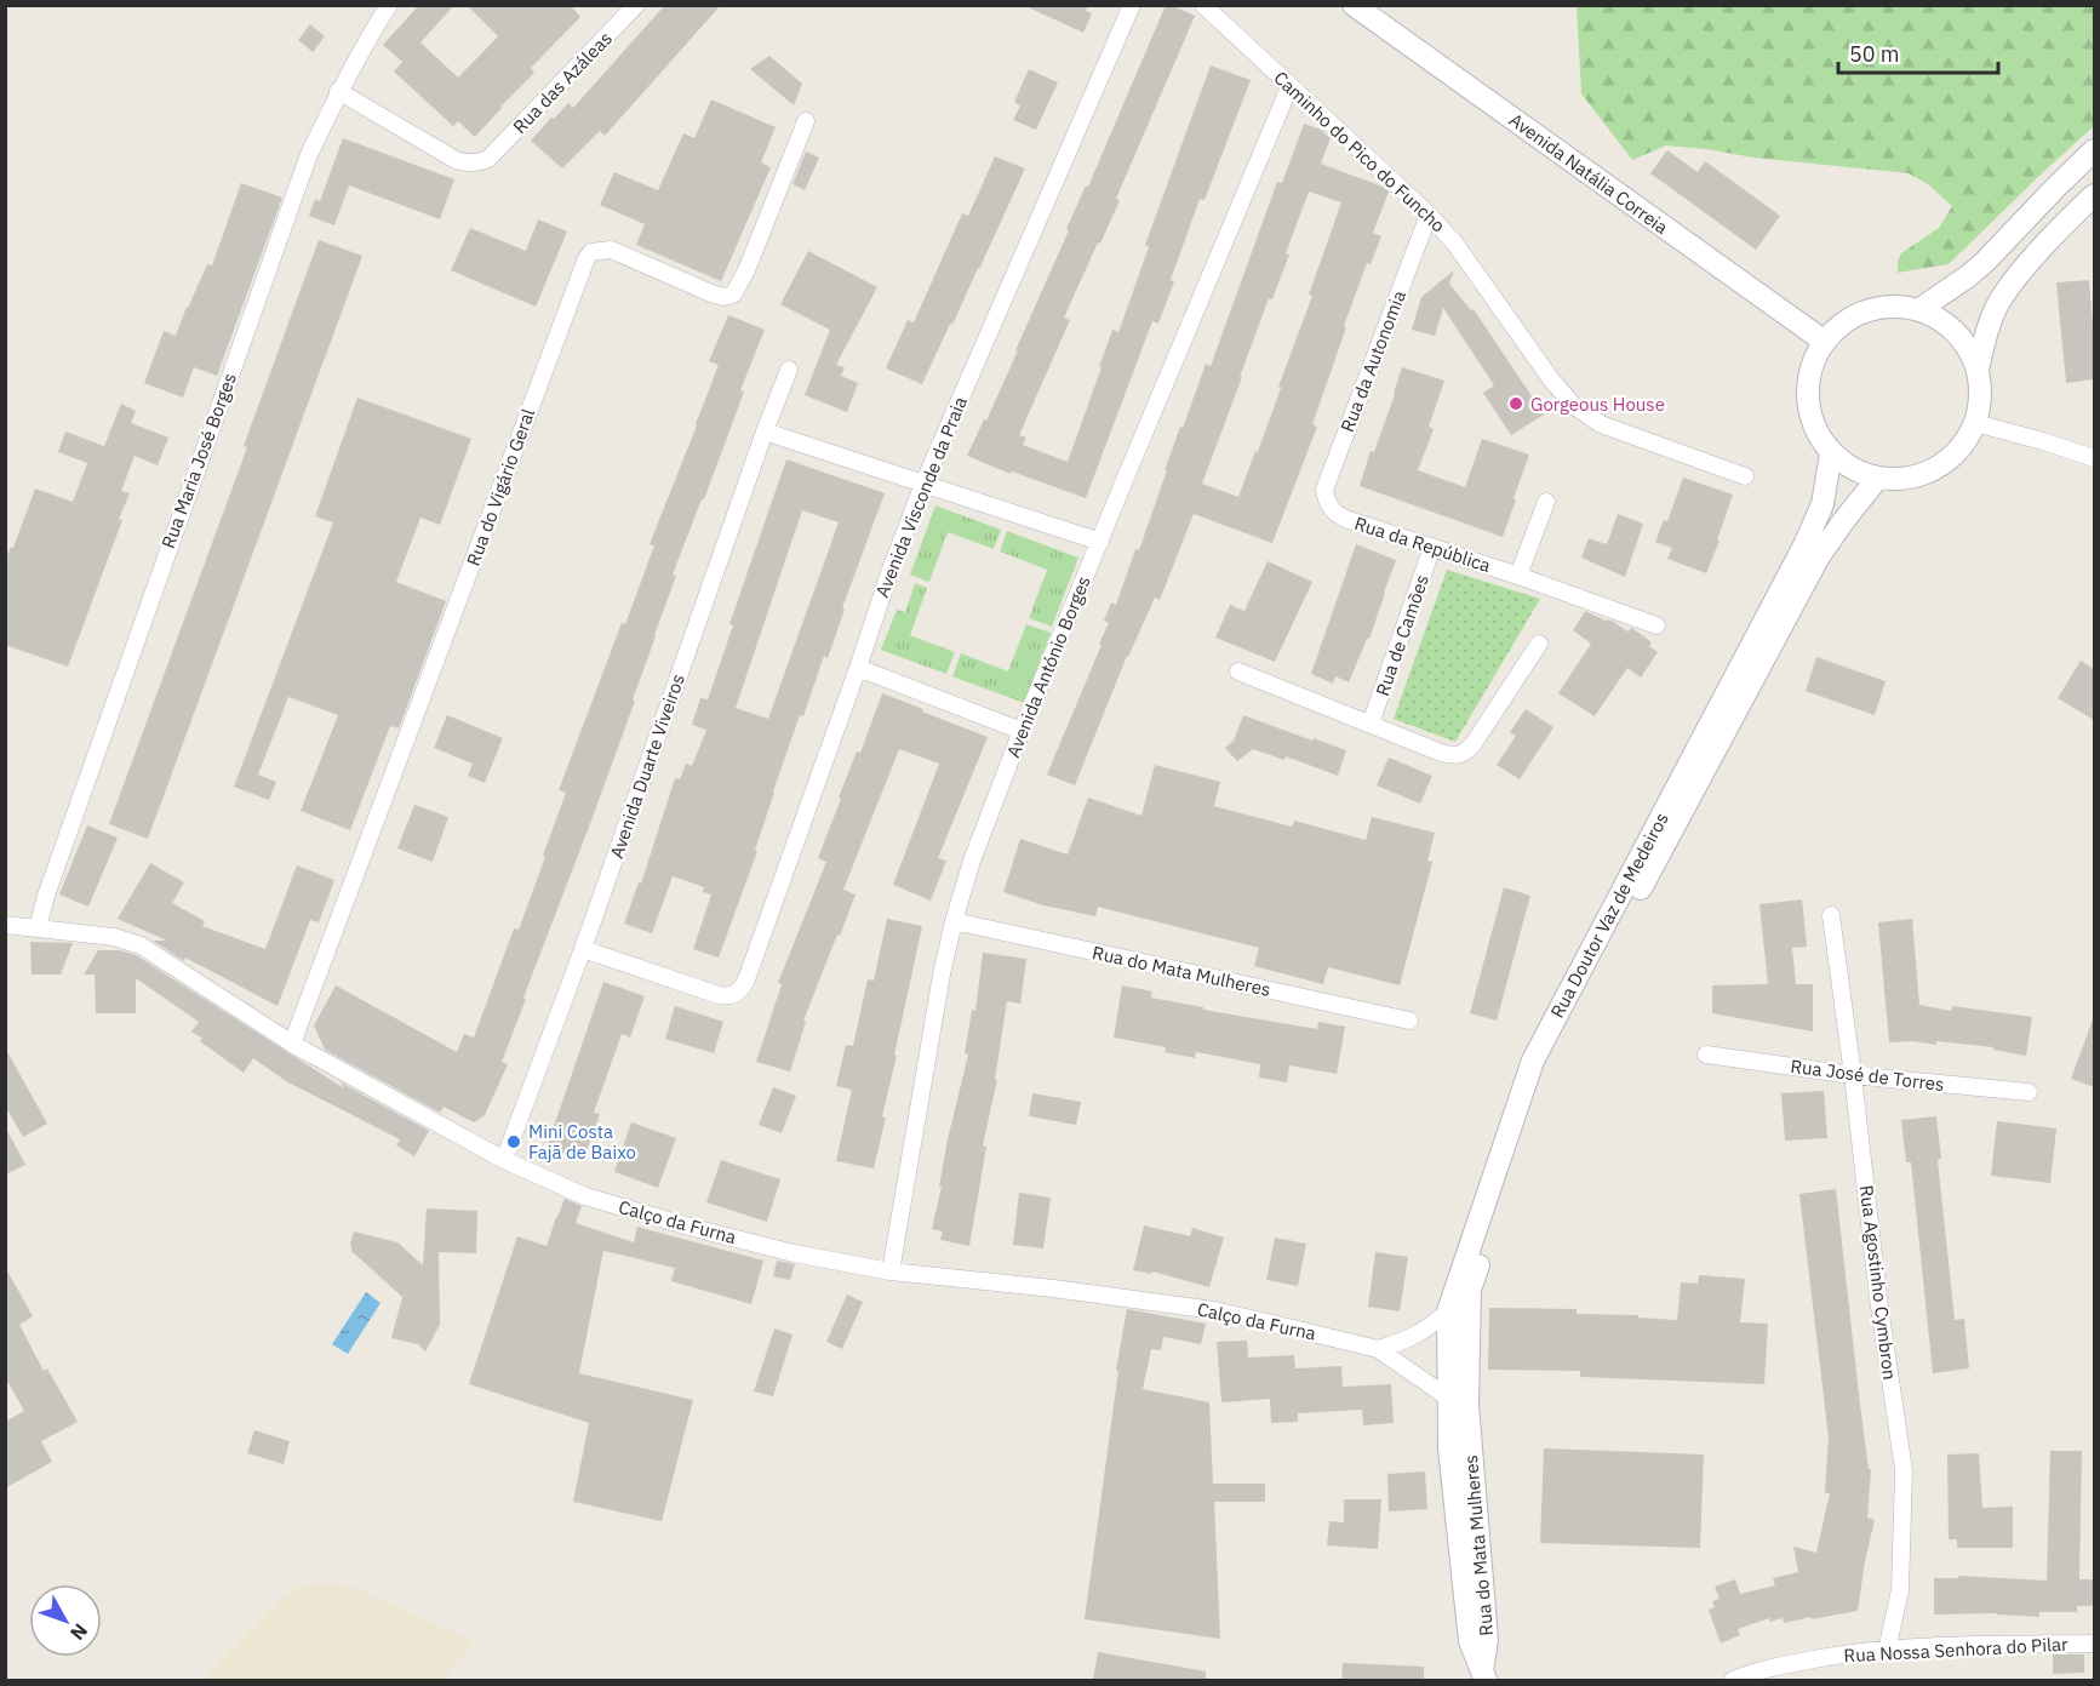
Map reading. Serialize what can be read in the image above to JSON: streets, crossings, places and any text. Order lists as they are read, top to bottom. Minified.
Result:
{"streets":{"street":["Rua das Azáleas","Caminho do Pico do Funcho","Avenida Natália Correia","Rua da Autonomia","Rua Maria José Borges","Rua do Vigário Geral","Avenida Visconde da Praia","Rua da República","Rua de Camões","Avenida António Borges","Avenida Duarte Viveiros","Rua Doutor Vaz de Medeiros","Rua do Mata Mulheres","Rua José de Torres","Calço da Furna","Rua Agostinho Cymbron","Rua Nossa Senhora do Pilar"]},"crossings":[["Rua das Azáleas","Rua Maria José Borges"],["Caminho do Pico do Funcho","Rua da Autonomia"],["Caminho do Pico do Funcho","Avenida António Borges"],["Avenida Natália Correia","Rua Doutor Vaz de Medeiros"],["Rua da Autonomia","Rua da República"],["Rua Maria José Borges","Calço da Furna"],["Rua do Vigário Geral","Calço da Furna"],["Avenida Visconde da Praia","Avenida Duarte Viveiros"],["Rua da República","Rua de Camões"],["Avenida António Borges","Rua do Mata Mulheres"],["Avenida António Borges","Calço da Furna"],["Avenida Duarte Viveiros","Calço da Furna"],["Rua Doutor Vaz de Medeiros","Rua do Mata Mulheres"],["Rua Doutor Vaz de Medeiros","Calço da Furna"],["Rua do Mata Mulheres","Calço da Furna"],["Rua José de Torres","Rua Agostinho Cymbron"],["Rua Agostinho Cymbron","Rua Nossa Senhora do Pilar"]],"places":["Gorgeous House","Mini Costa Fajã de Baixo"],"scale_bar":"50 m","north":"bottom right"}
